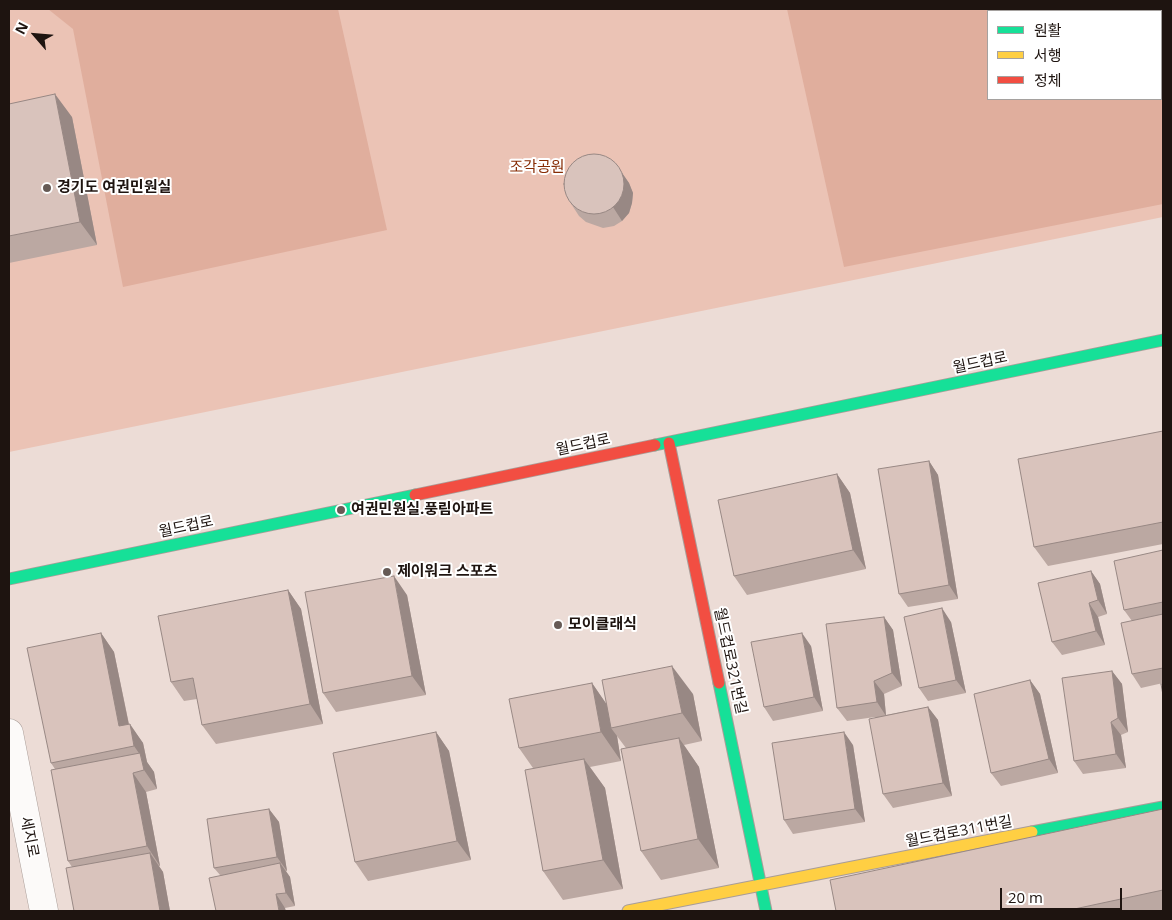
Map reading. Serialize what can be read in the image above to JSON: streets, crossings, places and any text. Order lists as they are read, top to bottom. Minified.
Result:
{"streets":{"street":["월드컵로","월드컵로321번길","월드컵로311번길","세지로"]},"crossings":[["월드컵로","월드컵로321번길"],["월드컵로321번길","월드컵로311번길"]],"parks":["조각공원"],"places":["경기도 여권민원실","여권민원실.풍림아파트","제이워크 스포츠","모이클래식"],"legend":["원활","서행","정체"],"scale_bar":"20 m","north":"top left"}
